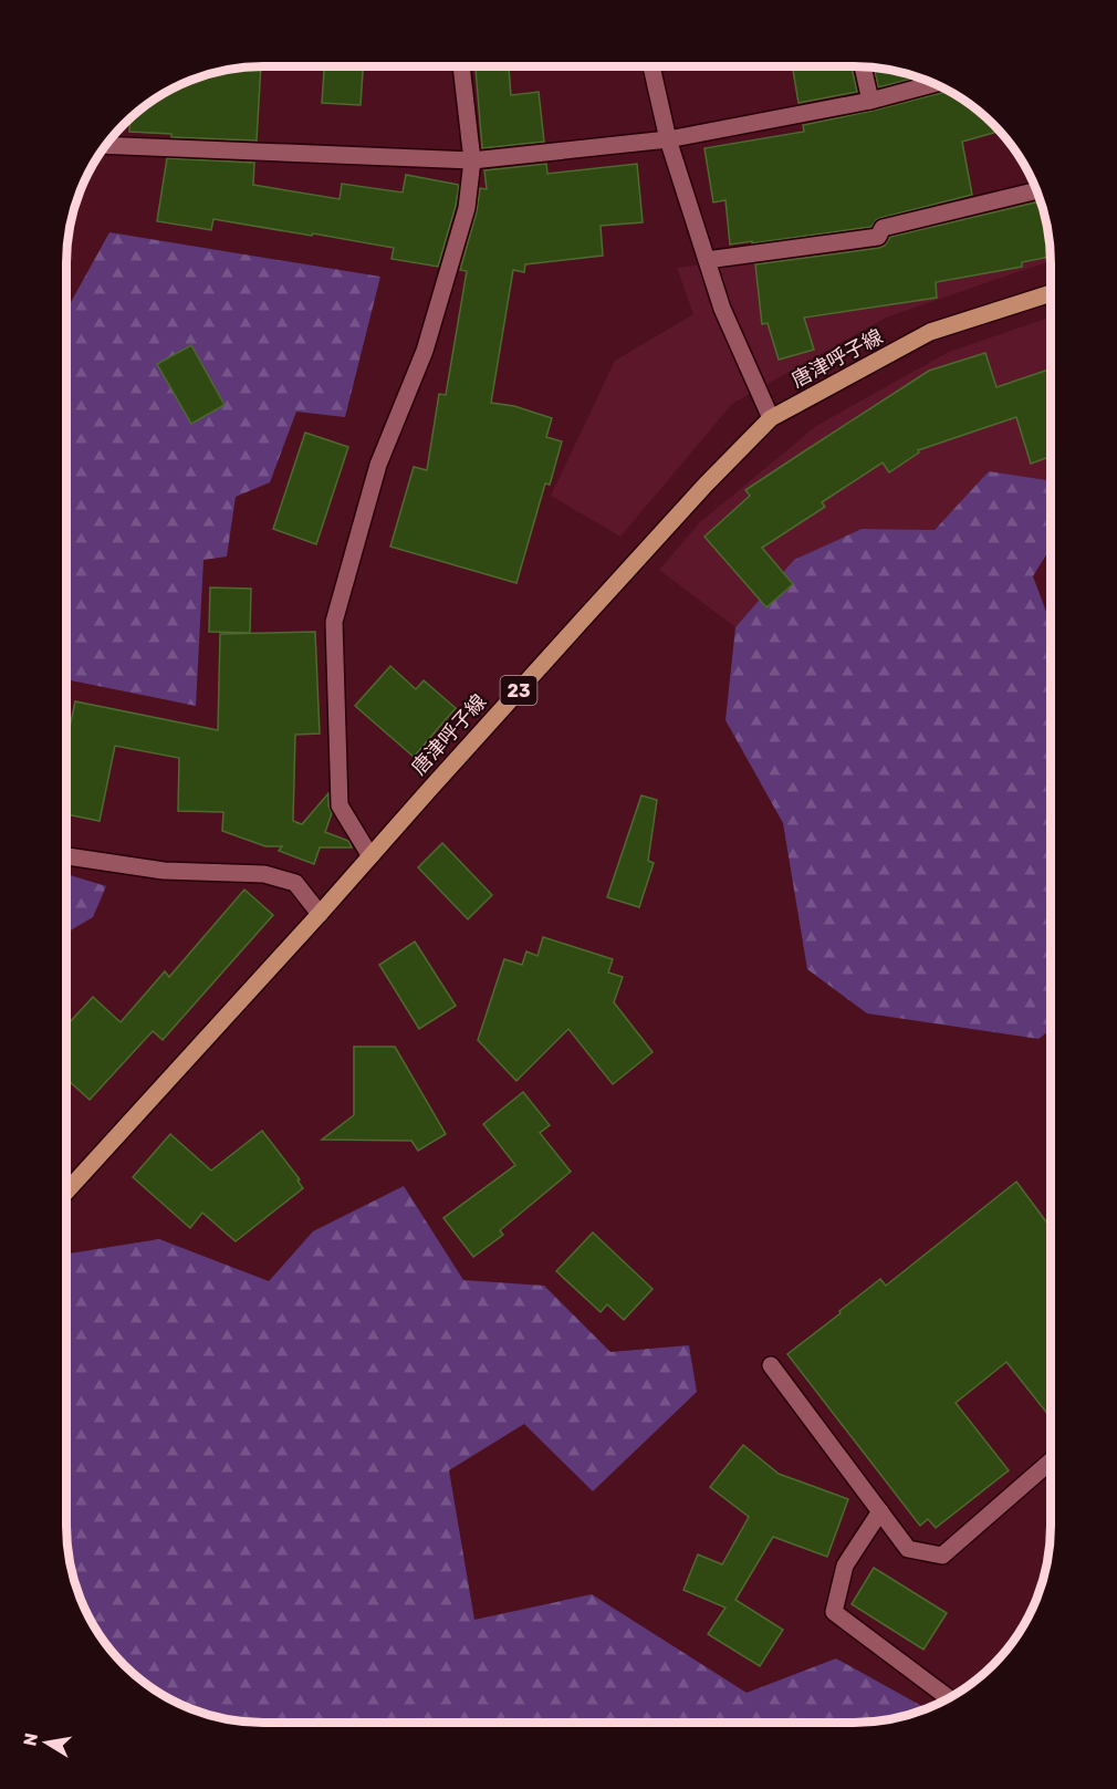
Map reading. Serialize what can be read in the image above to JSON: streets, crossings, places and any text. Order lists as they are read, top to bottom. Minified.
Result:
{"streets":{"main road":["唐津呼子線","23"]},"north":"left"}
